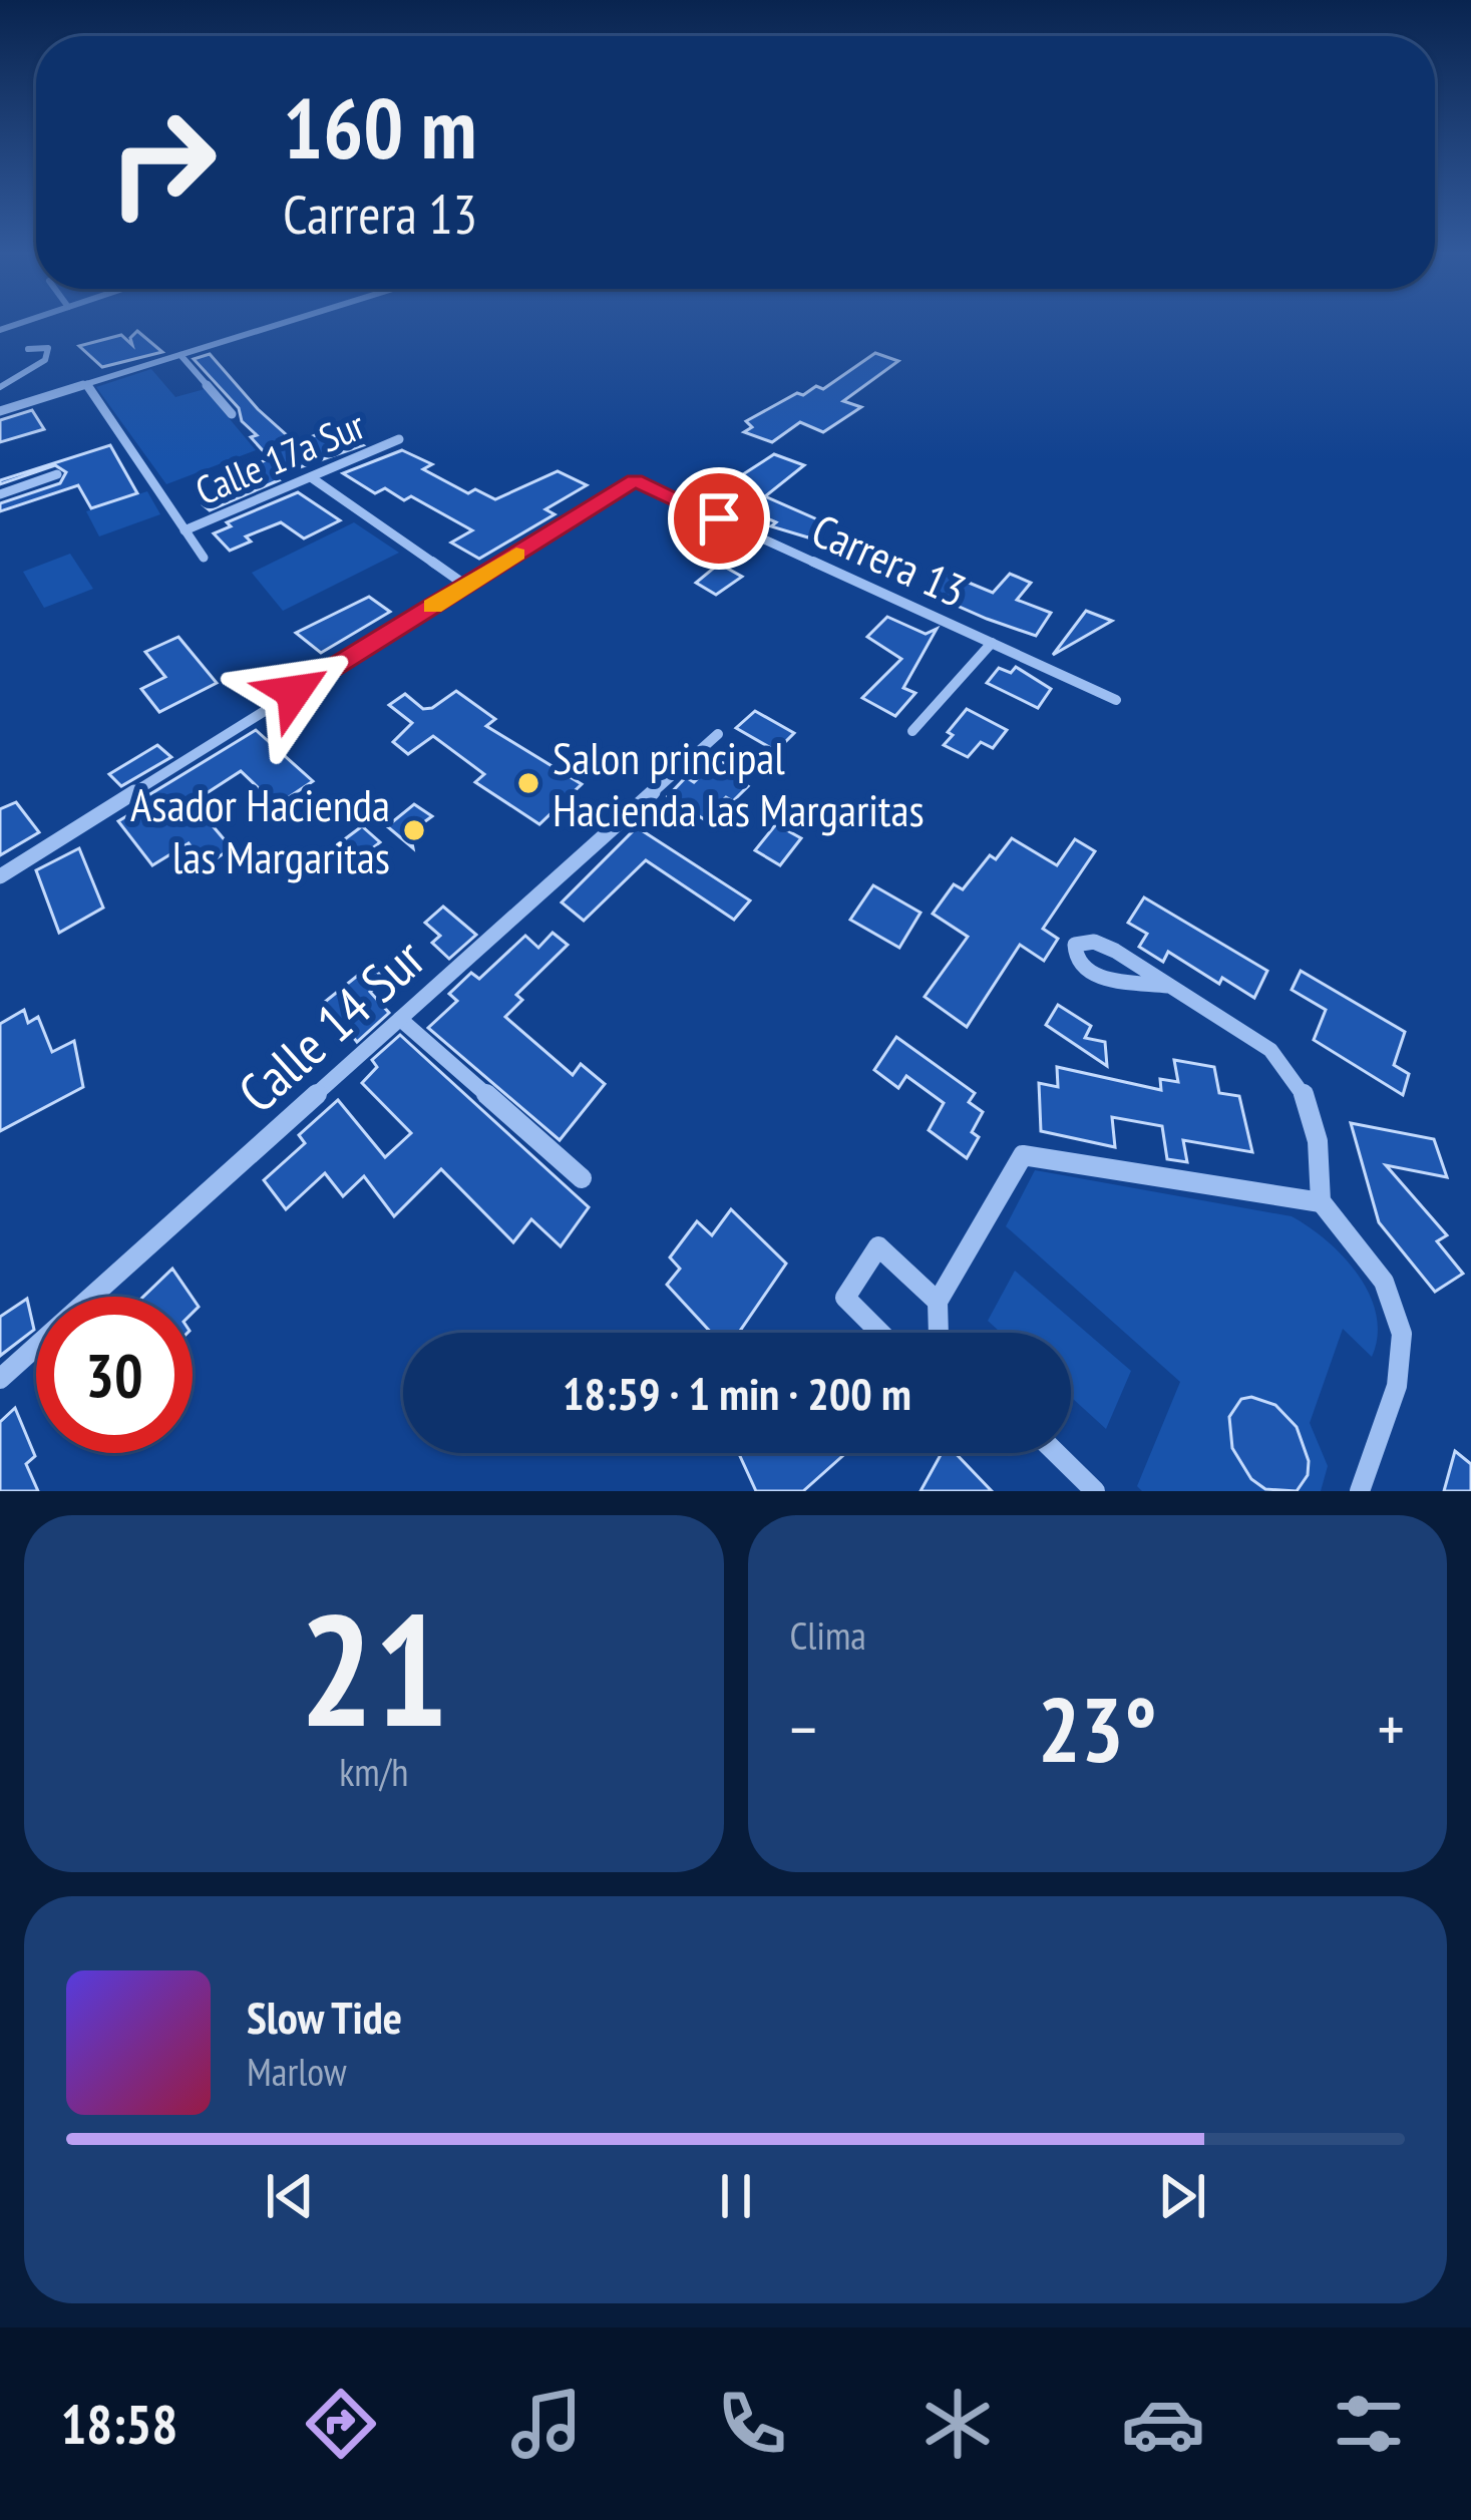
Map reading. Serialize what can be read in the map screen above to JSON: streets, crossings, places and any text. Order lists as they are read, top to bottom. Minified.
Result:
{"streets":{"street":["Calle 17a Sur","Carrera 13","Calle 14 Sur"]},"places":["Salon principal Hacienda las Margaritas","Asador Hacienda las Margaritas"],"page":{"turn":["160 m","Carrera 13"],"limit":"30","trip":"18:59 · 1 min · 200 m","tile":[["21","km/h"],"Clima"],"heat":["−","23°","+"],"song":["Slow Tide","Marlow"],"tabs":"18:58"}}
